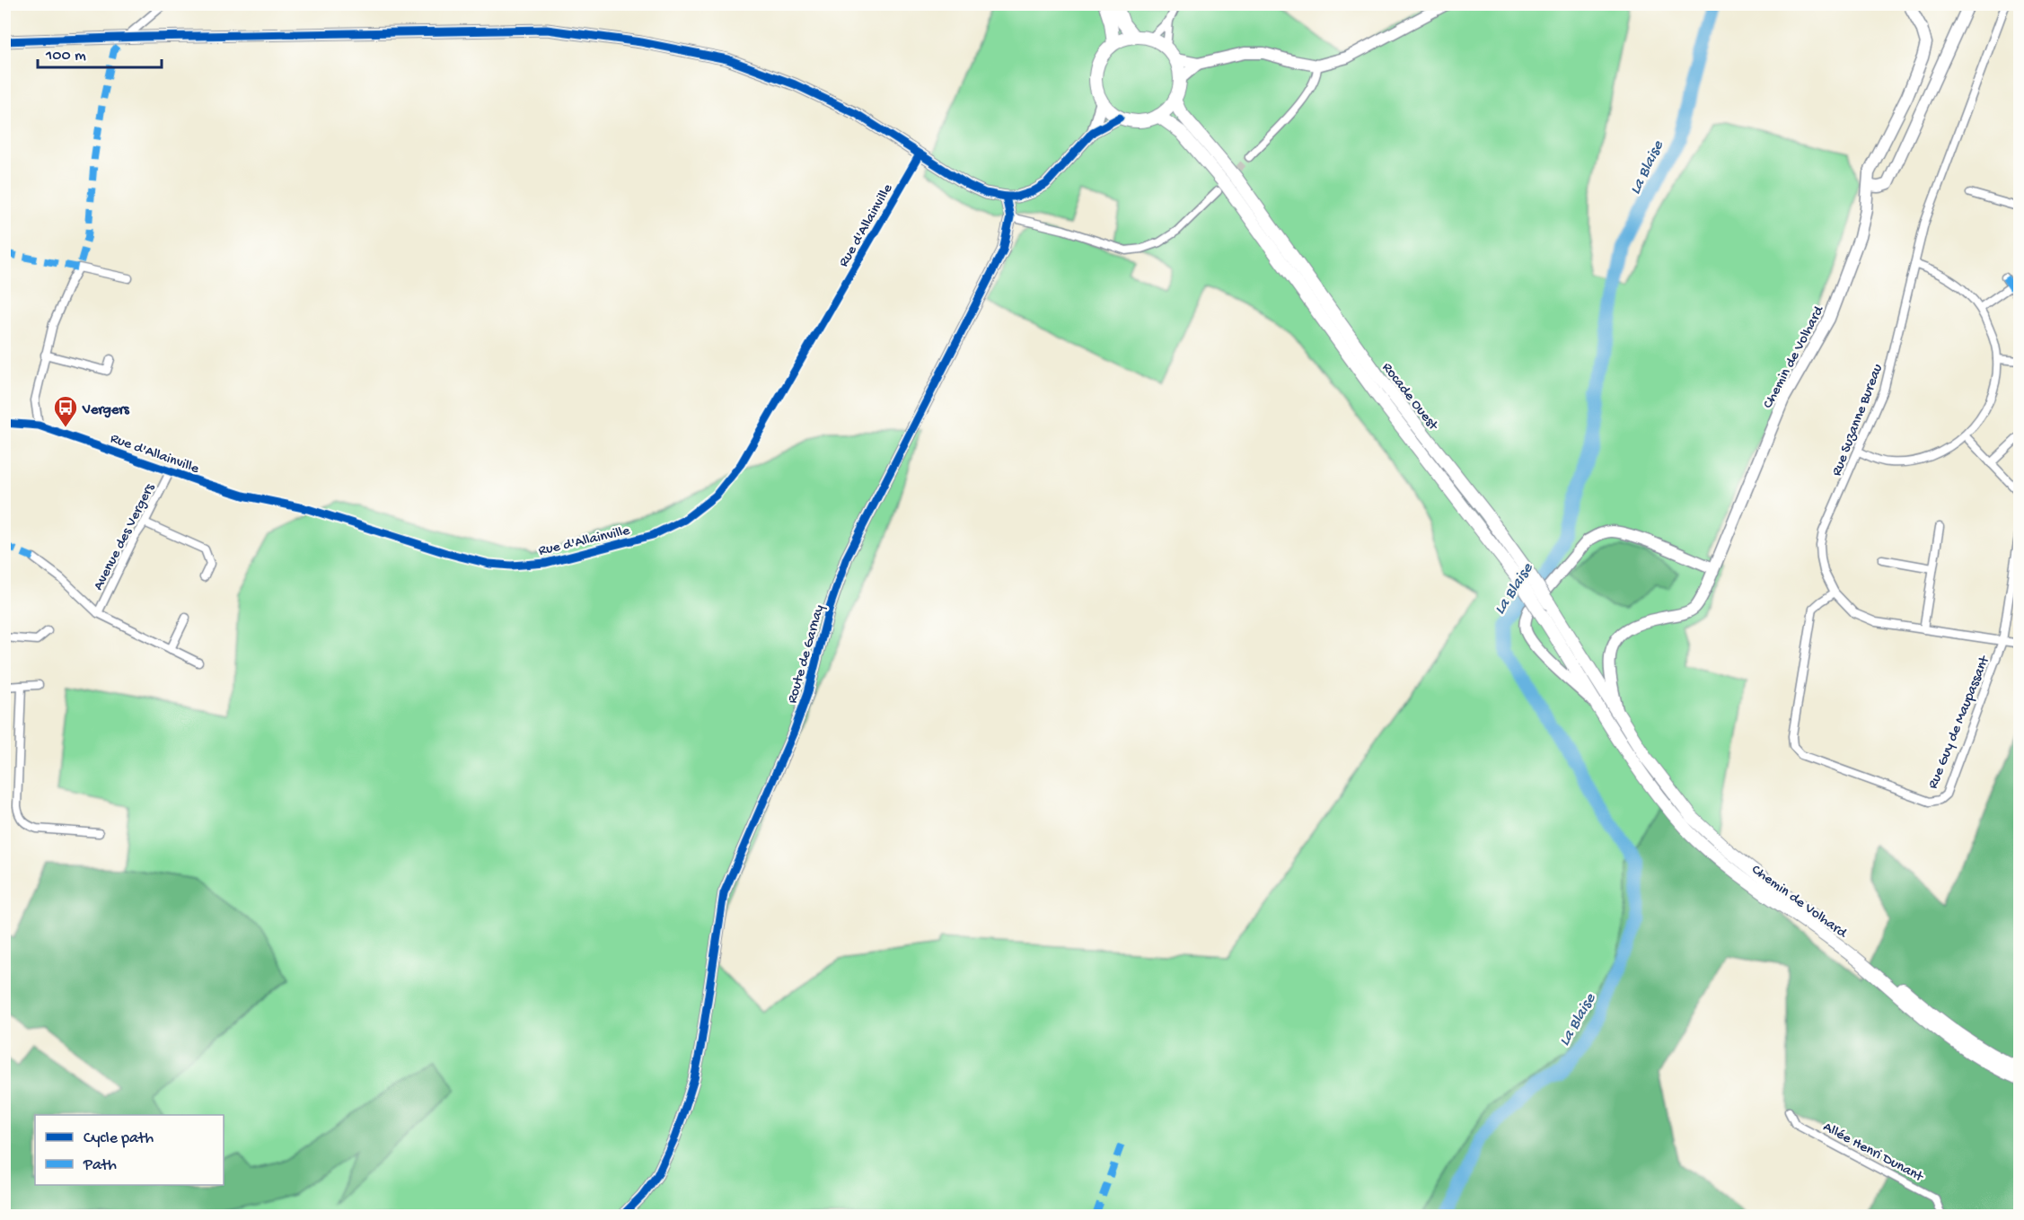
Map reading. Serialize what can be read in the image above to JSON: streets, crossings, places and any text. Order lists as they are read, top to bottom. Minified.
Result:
{"streets":{"main road":["Chemin de Volhard","Rocade Ouest"],"street":["Rue d'Allainville","Rue Suzanne Bureau","Avenue des Vergers","Route de Garnay","Rue Guy de Maupassant","Allée Henri Dunant"]},"crossings":[["Rue d'Allainville","Avenue des Vergers"],["Chemin de Volhard","Rocade Ouest"],["Rue Suzanne Bureau","Rue Guy de Maupassant"]],"water":["La Blaise"],"places":{"bus stop":["Vergers"]},"legend":["Cycle path","Path"],"scale_bar":"100 m"}
